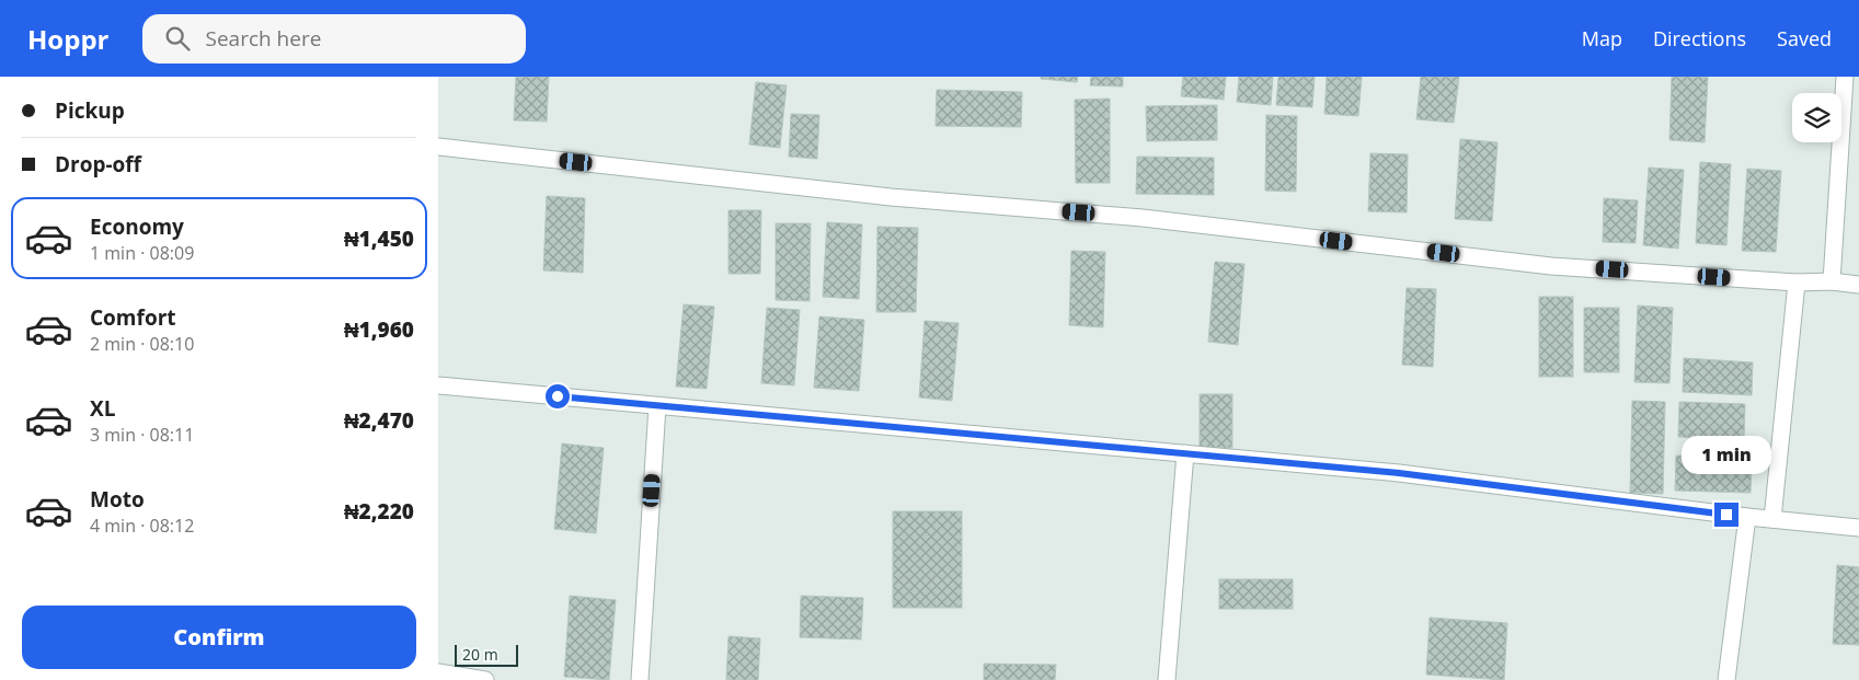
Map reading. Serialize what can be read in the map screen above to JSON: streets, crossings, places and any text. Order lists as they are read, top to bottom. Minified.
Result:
{"scale_bar":"20 m","page":{"header":"Hoppr","search":"Search here","nav":["Map","Directions","Saved"],"banner":["Pickup","Drop-off"],"list":[{"name":"Economy","note":"1 min · 08:09","value":"₦1,450"},{"name":"Comfort","note":"2 min · 08:10","value":"₦1,960"},{"name":"XL","note":"3 min · 08:11","value":"₦2,470"},{"name":"Moto","note":"4 min · 08:12","value":"₦2,220"}],"bubble":"1 min","buttons":"Confirm","scale":"20 m"}}
